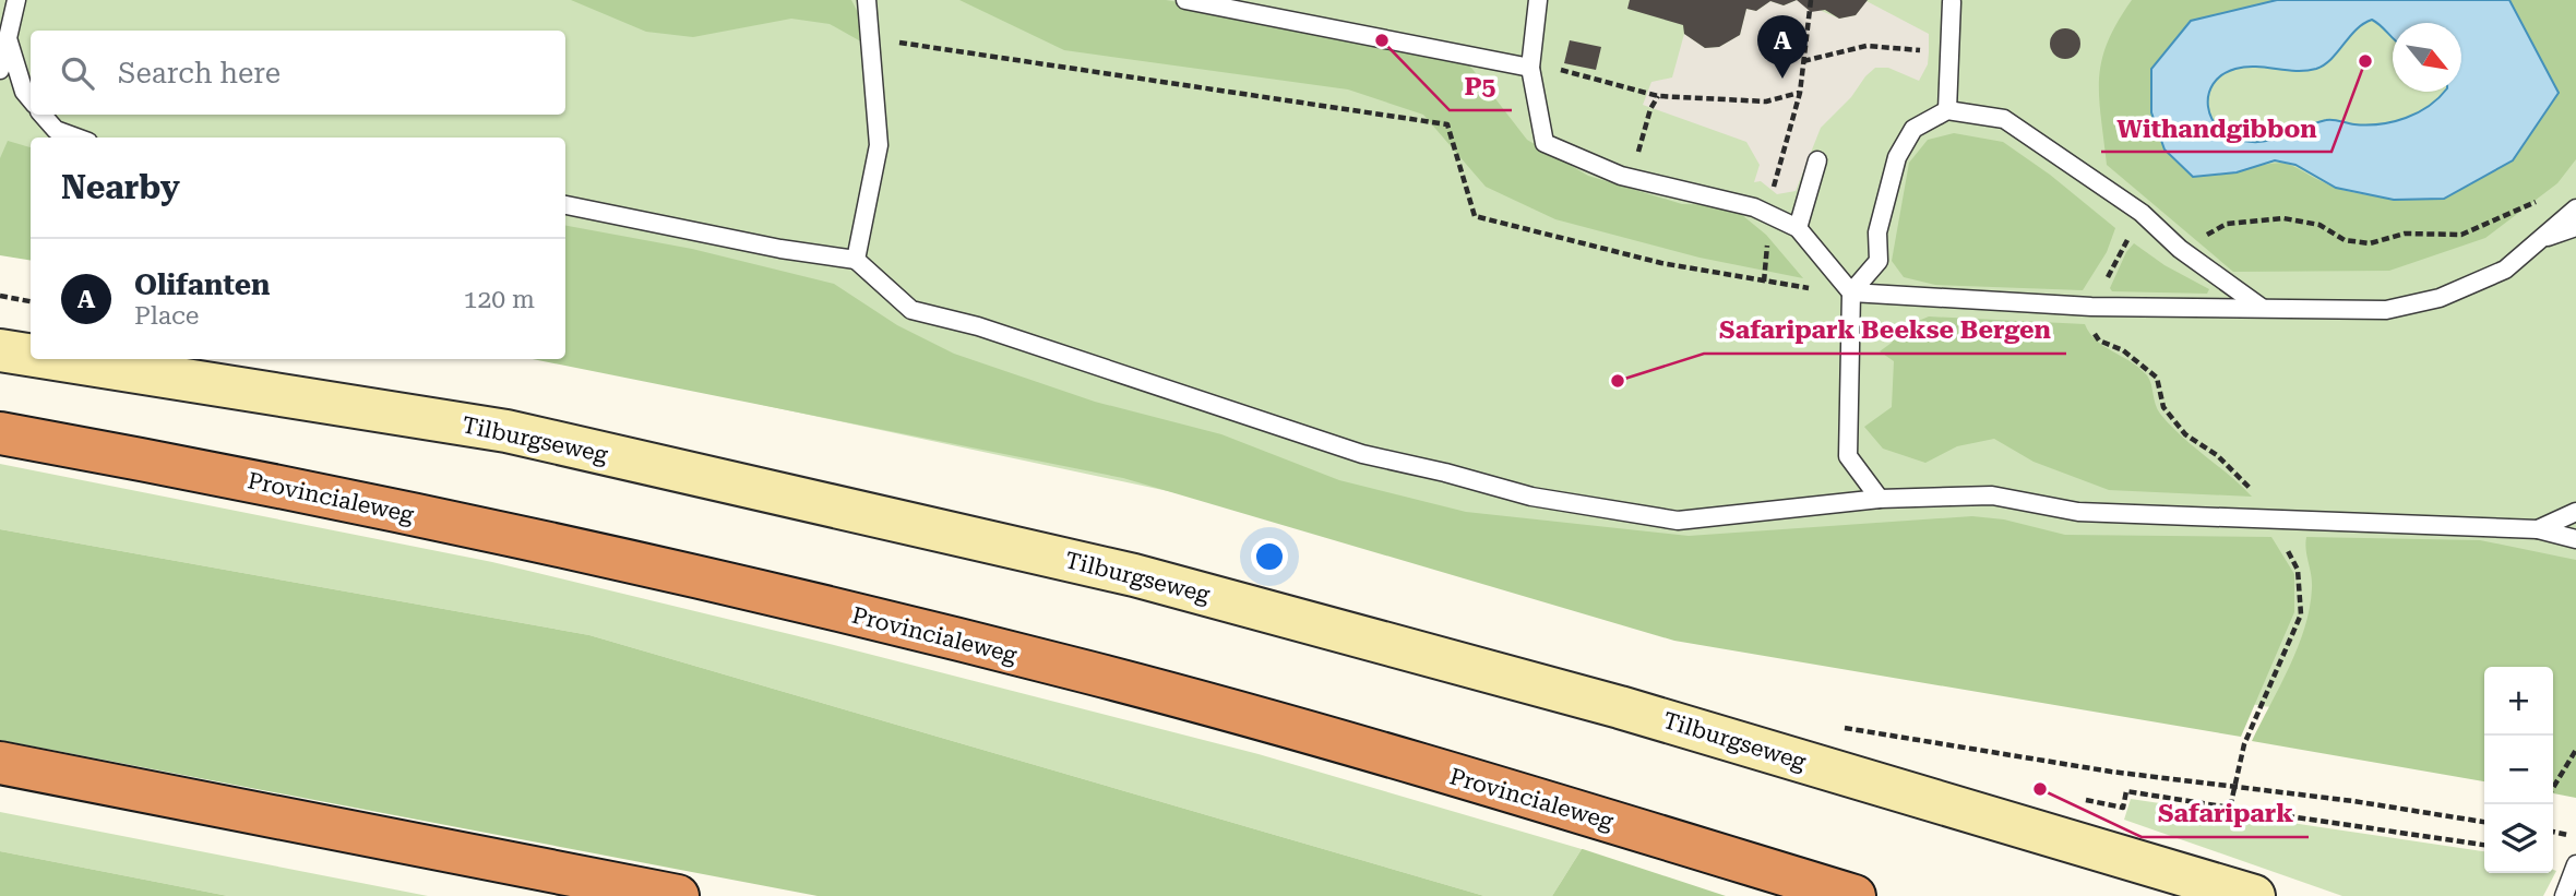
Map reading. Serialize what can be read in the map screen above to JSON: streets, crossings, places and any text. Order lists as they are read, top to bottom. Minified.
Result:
{"streets":{"highway":["Provincialeweg"],"street":["Tilburgseweg"]},"places":["P5","Withandgibbon","Safaripark Beekse Bergen","Safaripark"],"north":"bottom right","page":{"pins":"A","search":"Search here","heading":"Nearby","list":[{"mark":"A","name":"Olifanten","note":"Place","value":"120 m"}],"map_buttons":["+","−"]}}
